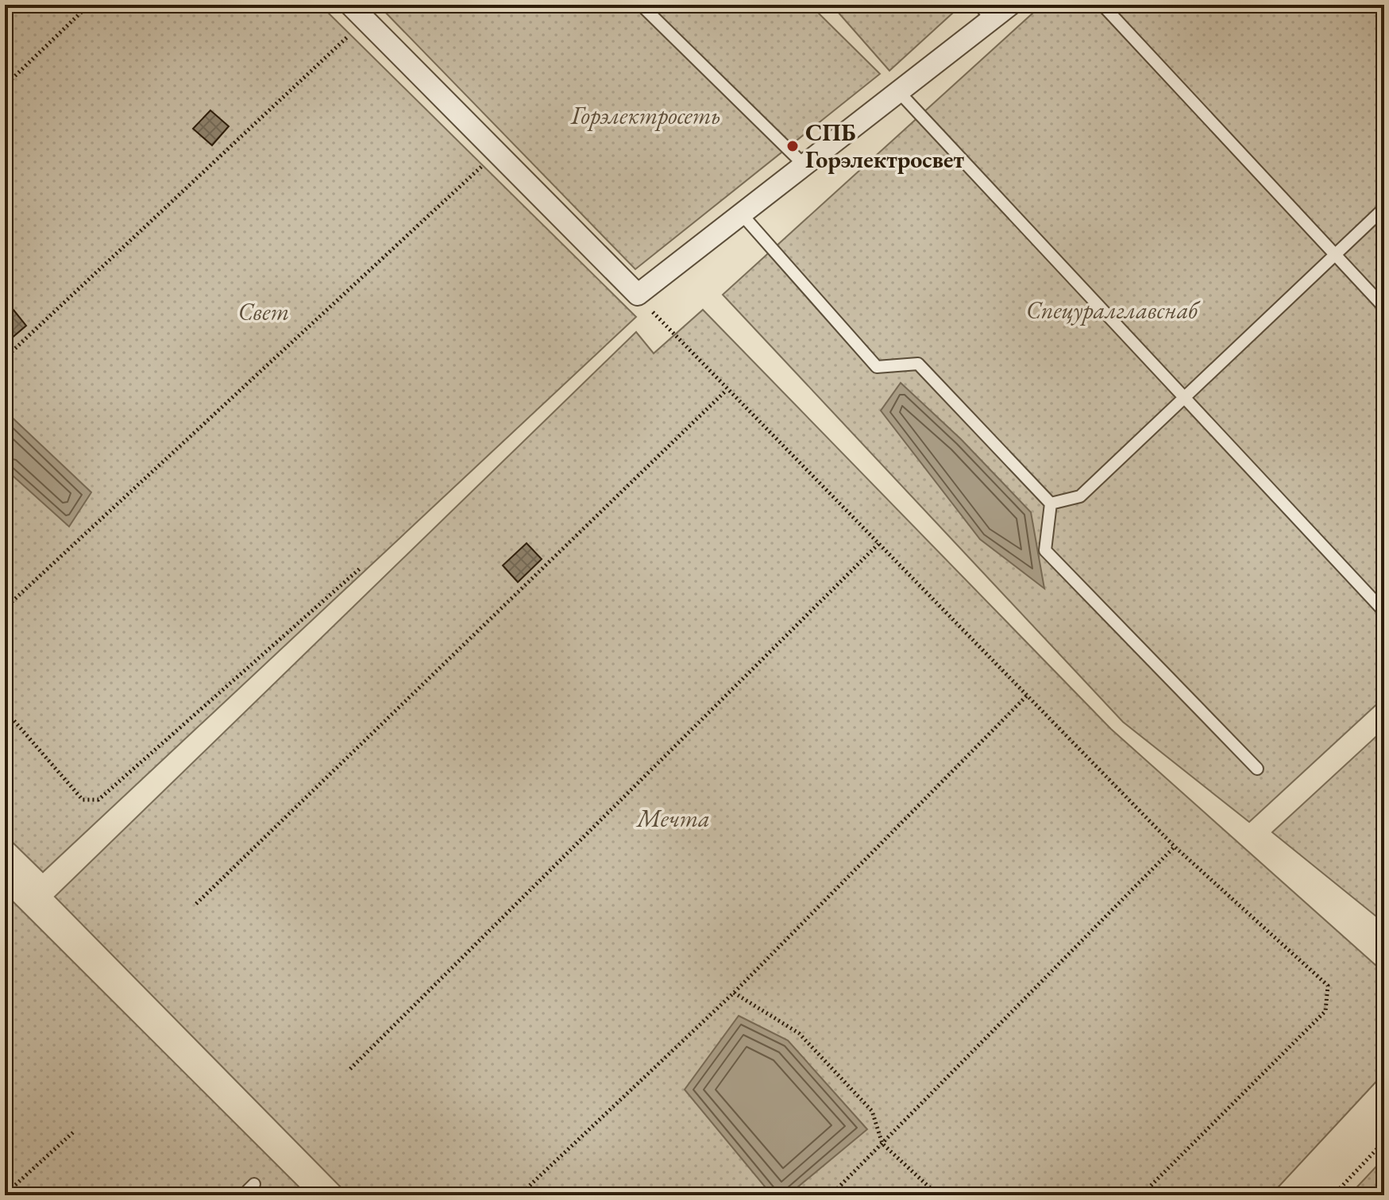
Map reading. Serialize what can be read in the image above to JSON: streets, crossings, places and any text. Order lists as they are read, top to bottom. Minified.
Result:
{"parks":["Горэлектросеть","Спецуралглавснаб","Свет","Мечта"],"places":["СПБ Горэлектросвет"]}
